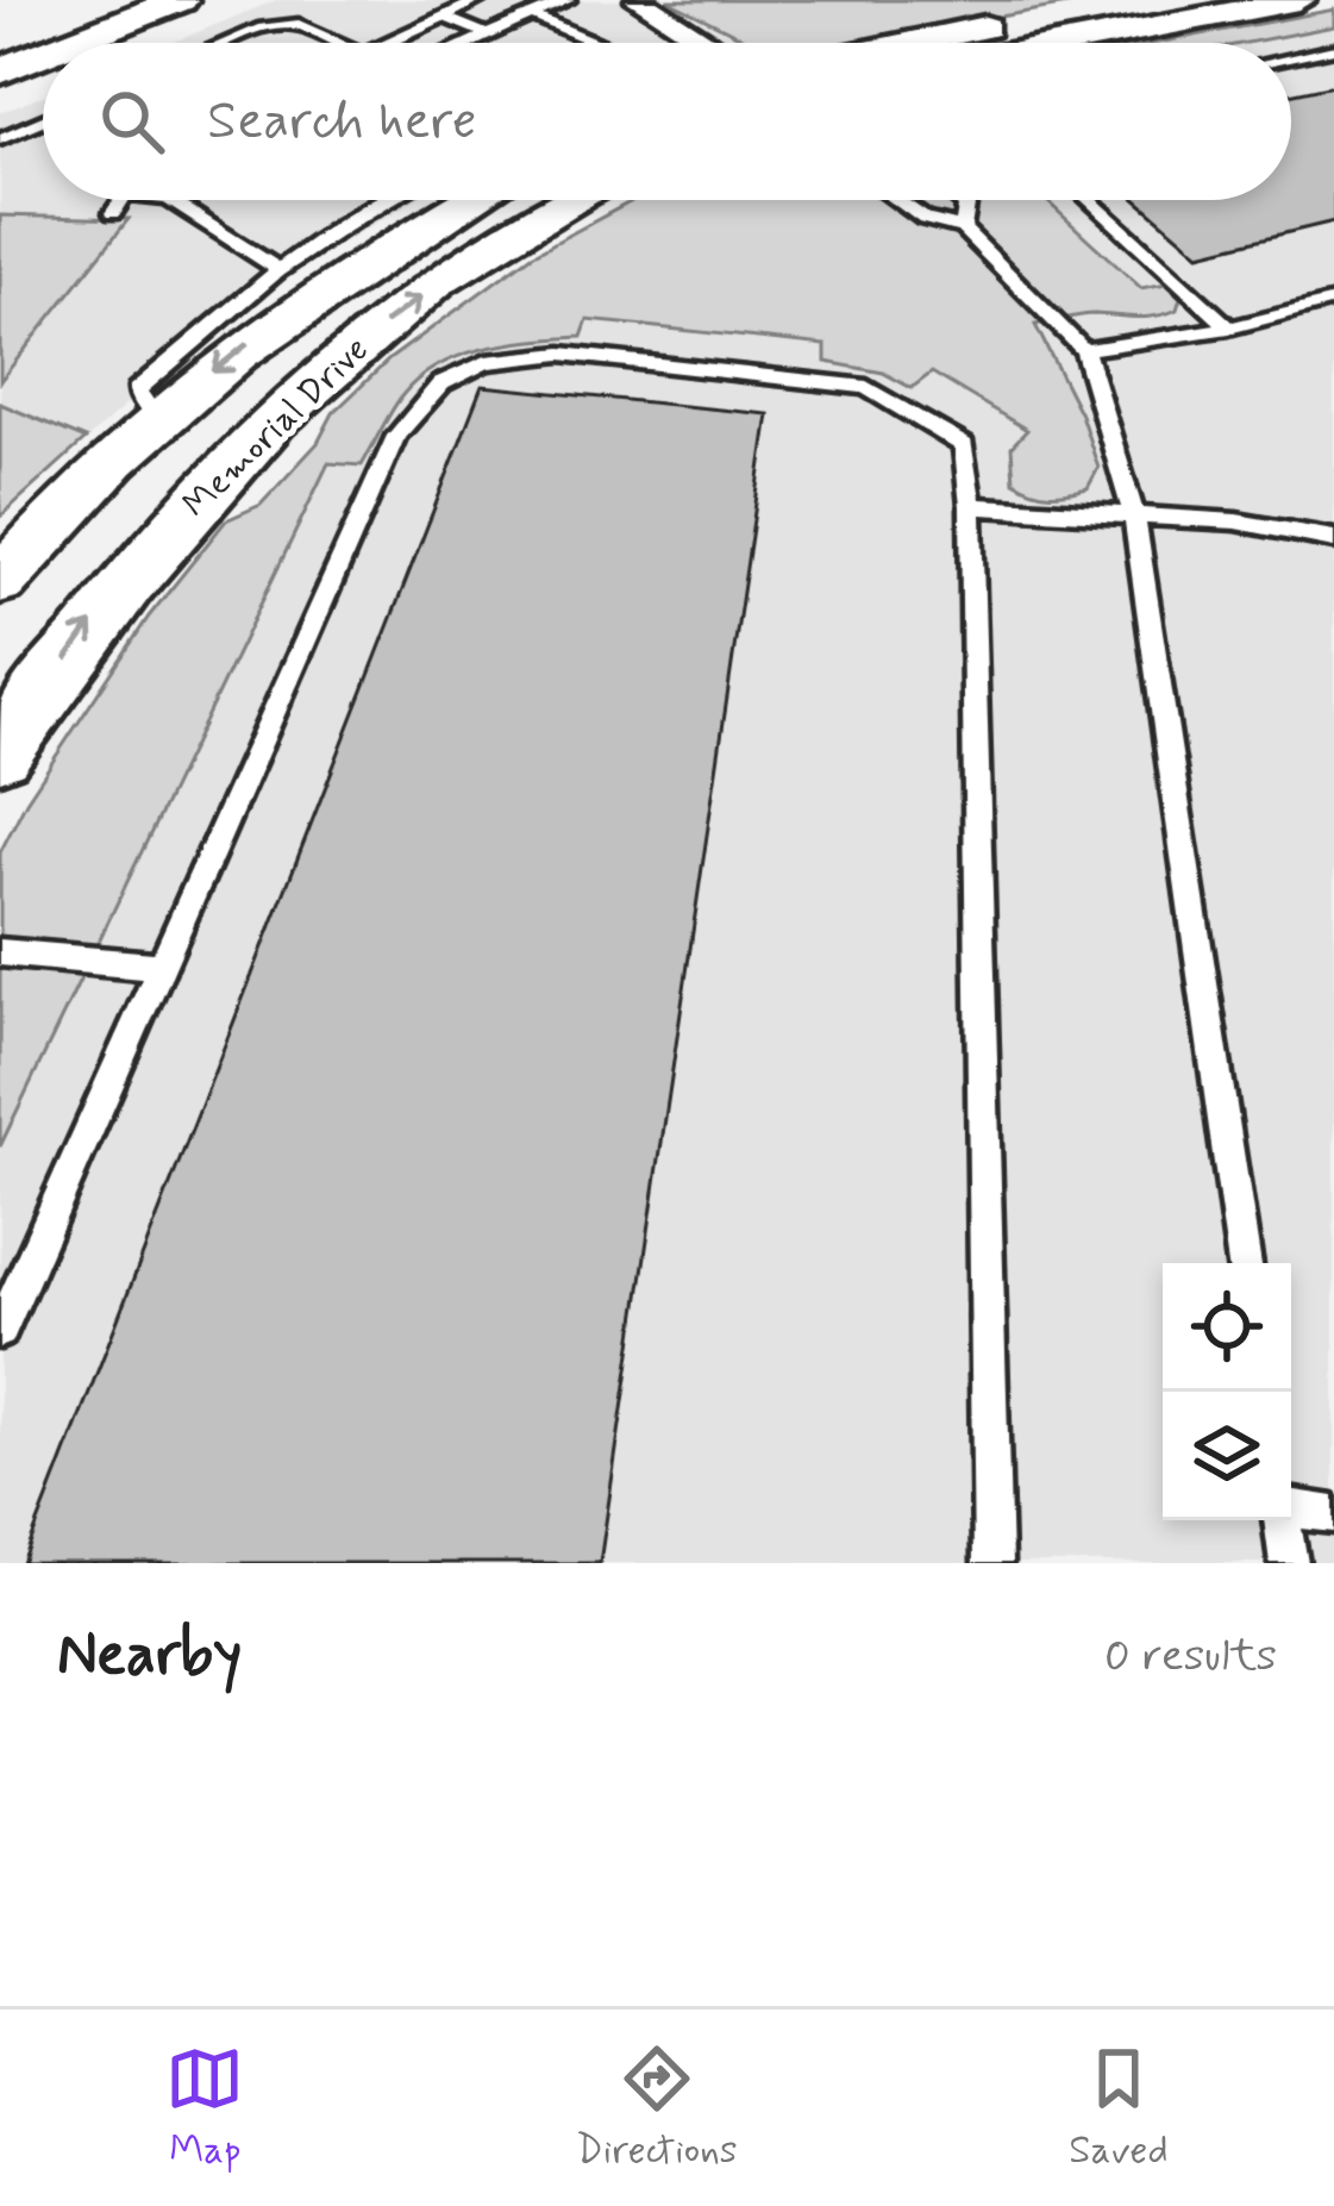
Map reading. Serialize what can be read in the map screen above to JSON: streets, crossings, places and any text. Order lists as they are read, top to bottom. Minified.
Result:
{"streets":{"street":["Memorial Drive"]},"page":{"search":"Search here","heading":["Nearby","0 results"],"nav":["Map","Directions","Saved"]}}
